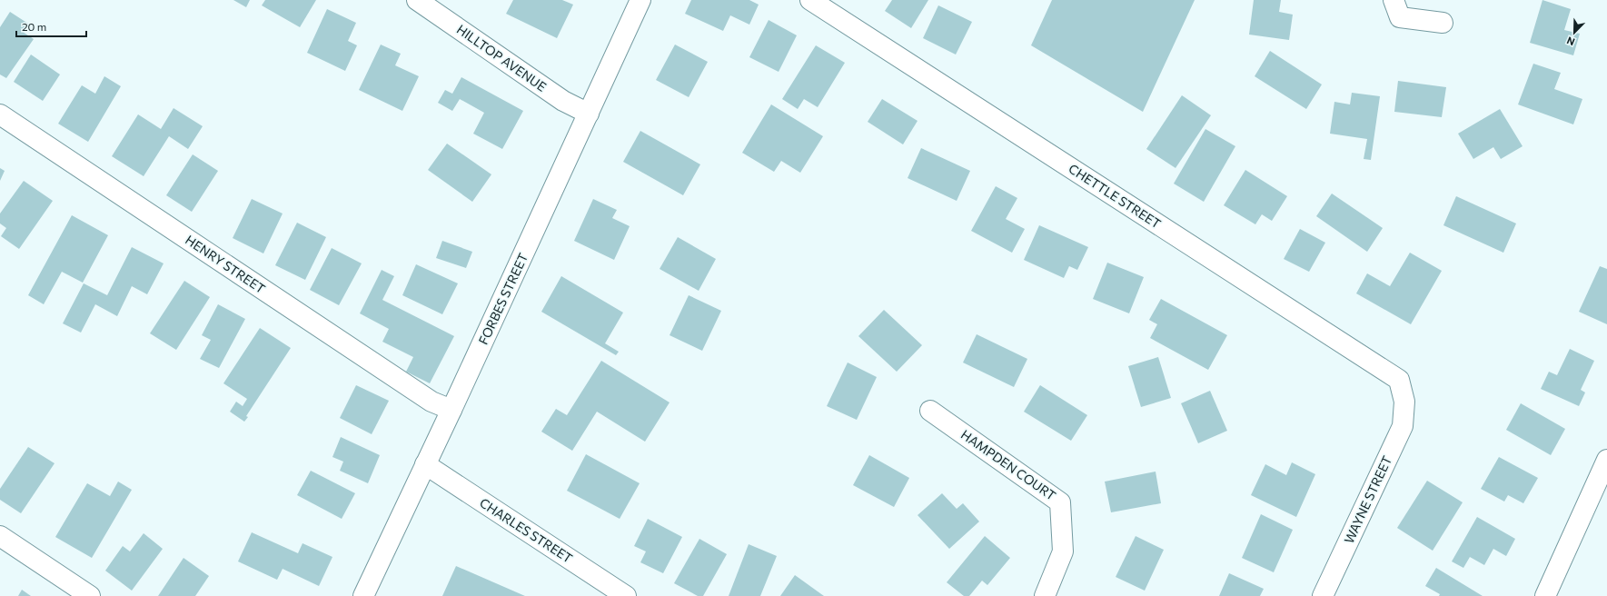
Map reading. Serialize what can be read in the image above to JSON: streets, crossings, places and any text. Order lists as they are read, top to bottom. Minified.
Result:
{"streets":{"street":["HILLTOP AVENUE","CHETTLE STREET","HENRY STREET","FORBES STREET","HAMPDEN COURT","WAYNE STREET","CHARLES STREET"]},"crossings":[["HILLTOP AVENUE","FORBES STREET"],["CHETTLE STREET","WAYNE STREET"],["HENRY STREET","FORBES STREET"],["FORBES STREET","CHARLES STREET"]],"scale_bar":"20 m","north":"bottom left"}
